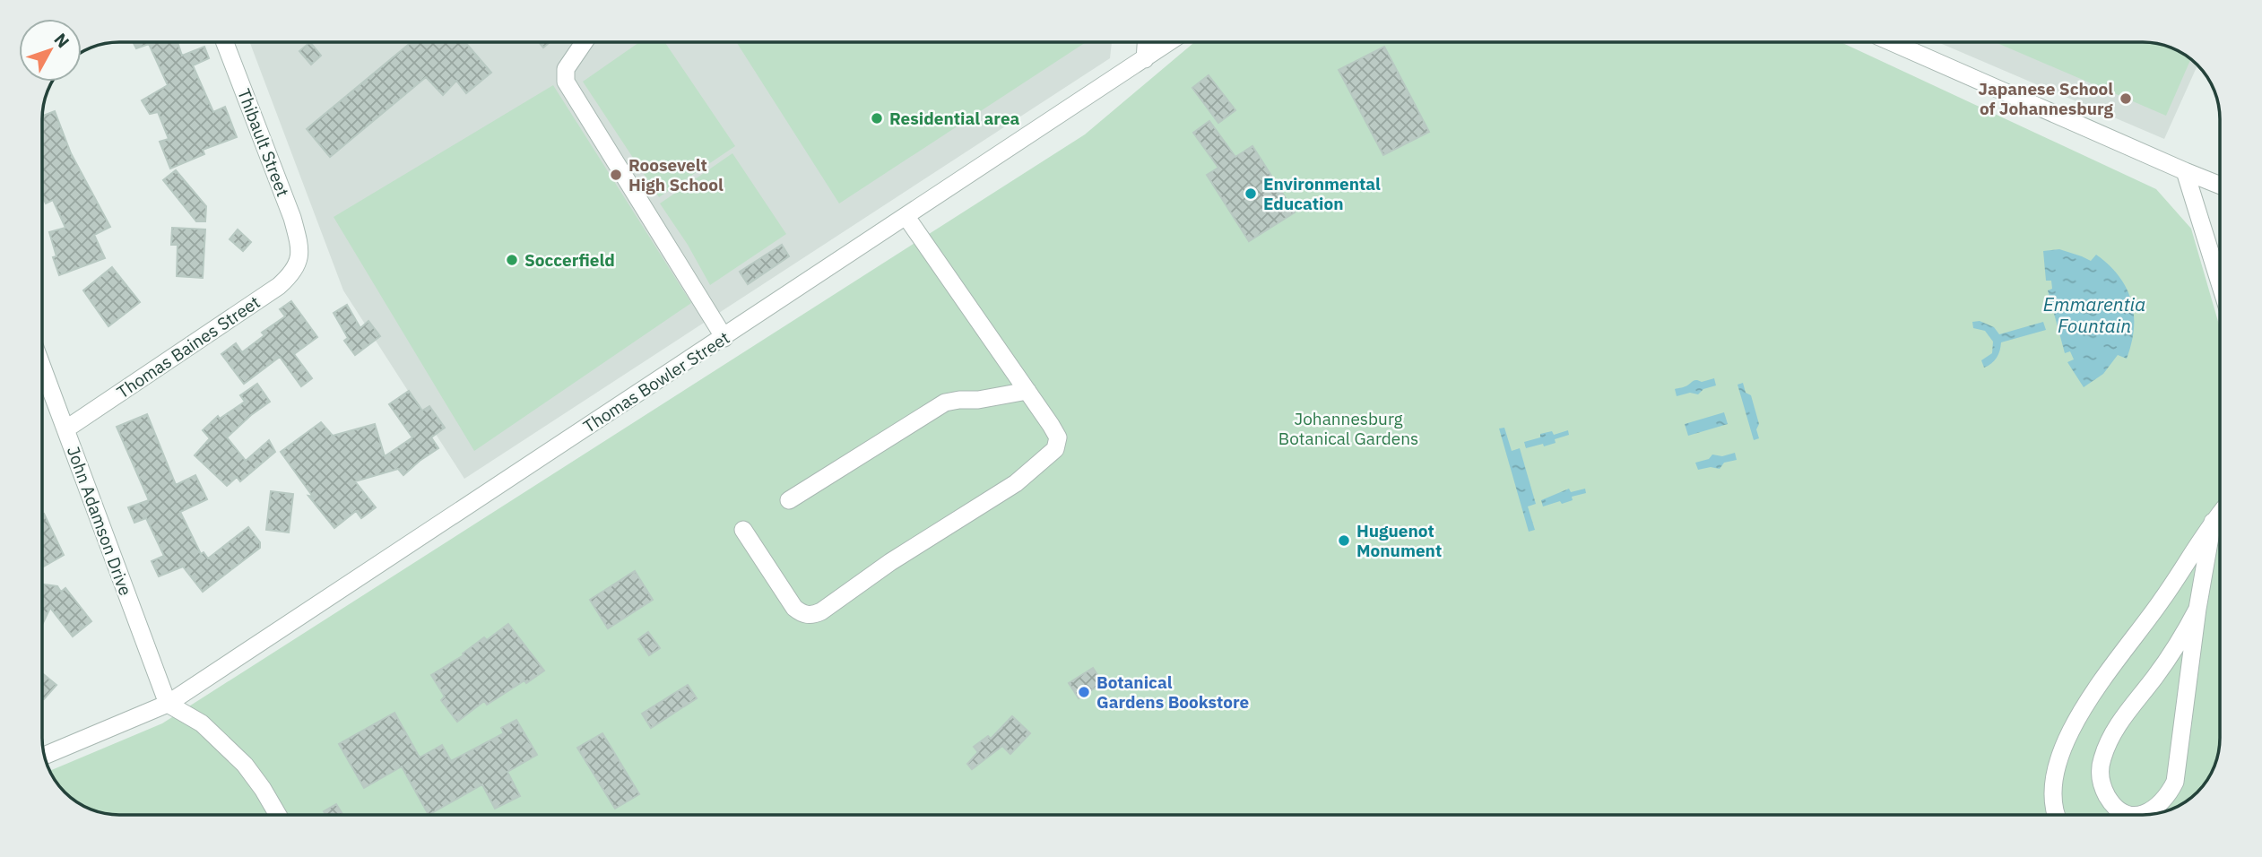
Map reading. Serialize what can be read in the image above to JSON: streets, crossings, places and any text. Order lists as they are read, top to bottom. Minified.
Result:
{"streets":{"street":["Thibault Street","Thomas Baines Street","Thomas Bowler Street","John Adamson Drive"]},"crossings":[["Thibault Street","Thomas Baines Street"],["Thomas Baines Street","John Adamson Drive"],["Thomas Bowler Street","John Adamson Drive"]],"water":["Emmarentia Fountain"],"parks":["Johannesburg Botanical Gardens"],"places":["Japanese School of Johannesburg","Residential area","Roosevelt High School","Environmental Education","Soccerfield","Huguenot Monument","Botanical Gardens Bookstore"],"north":"top right"}
